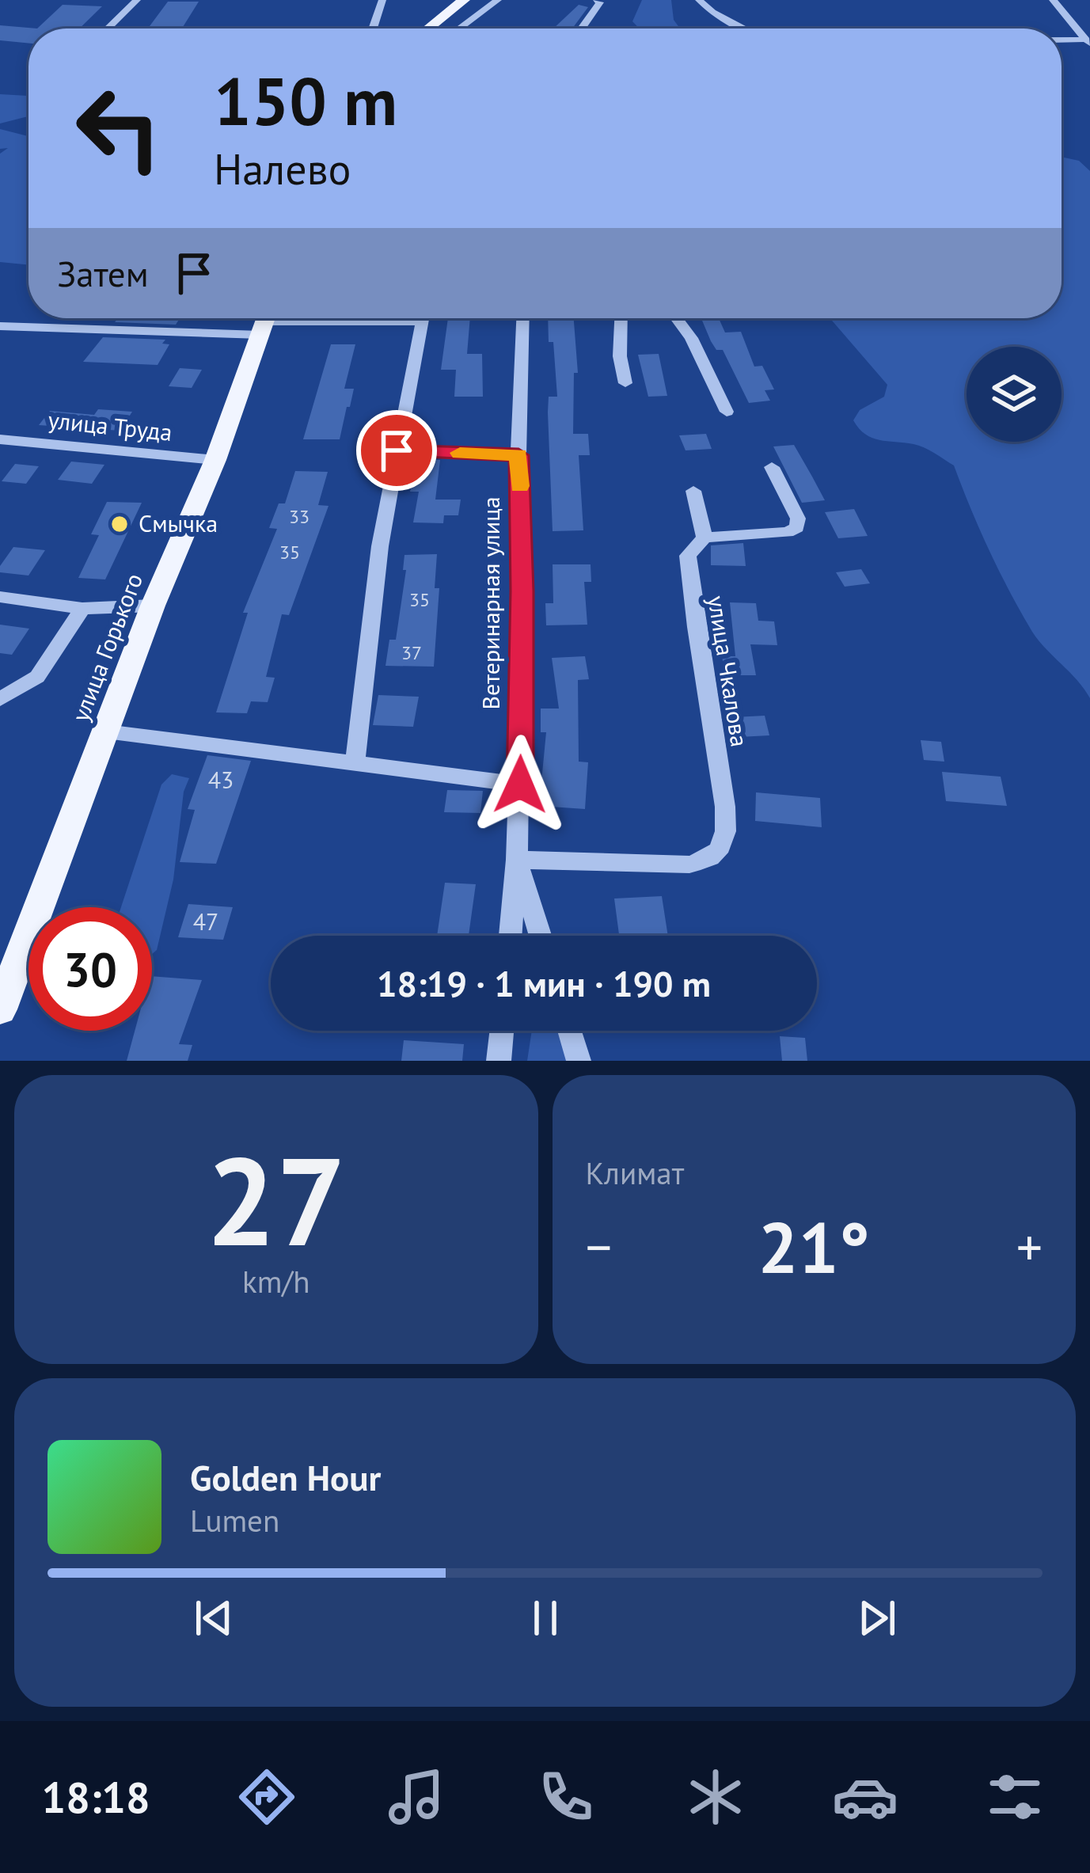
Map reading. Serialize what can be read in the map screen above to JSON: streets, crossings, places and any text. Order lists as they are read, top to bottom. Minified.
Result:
{"streets":{"main road":["улица Горького"],"street":["улица Труда","Ветеринарная улица","улица Чкалова"]},"crossings":[["улица Труда","улица Горького"],["Ветеринарная улица","улица Чкалова"]],"places":["Смычка"],"house_numbers":["33","35","35","37","43","47"],"page":{"turn":["150 m","Налево"],"then":"Затем","limit":"30","trip":"18:19 · 1 мин · 190 m","tile":[["27","km/h"],"Климат"],"heat":["−","21°","+"],"song":["Golden Hour","Lumen"],"tabs":"18:18"}}
